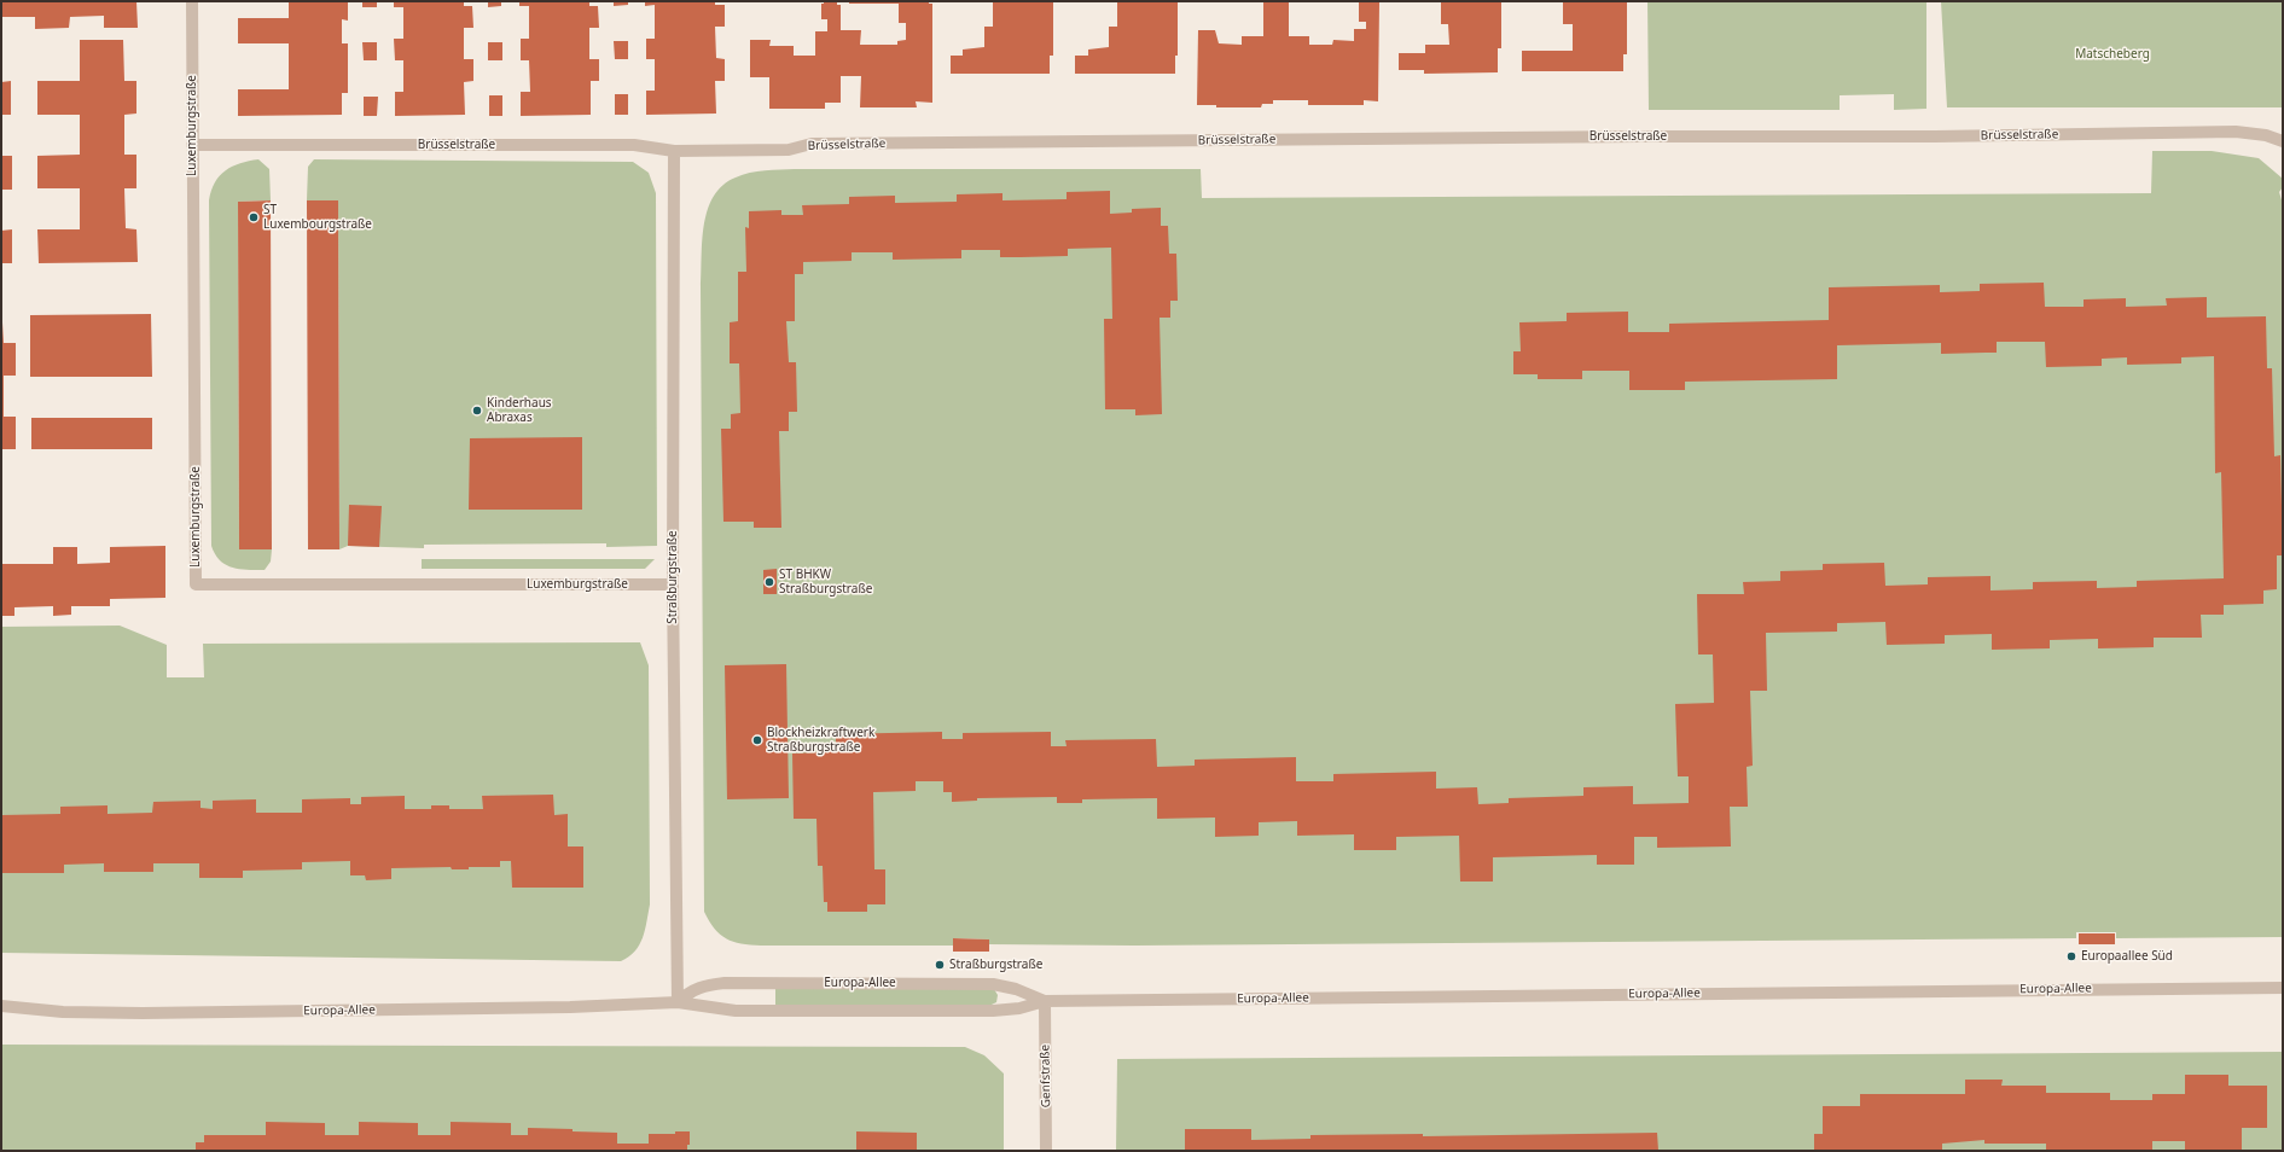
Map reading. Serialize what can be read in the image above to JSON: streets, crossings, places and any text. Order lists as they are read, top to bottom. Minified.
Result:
{"streets":{"street":["Luxemburgstraße","Brüsselstraße","Straßburgstraße","Europa-Allee","Genfstraße"]},"crossings":[["Luxemburgstraße","Brüsselstraße"],["Luxemburgstraße","Straßburgstraße"],["Brüsselstraße","Straßburgstraße"],["Straßburgstraße","Europa-Allee"],["Europa-Allee","Genfstraße"]],"parks":["Matscheberg"],"places":["ST Luxembourgstraße","Kinderhaus Abraxas","ST BHKW Straßburgstraße","Blockheizkraftwerk Straßburgstraße","Europaallee Süd","Straßburgstraße"]}
